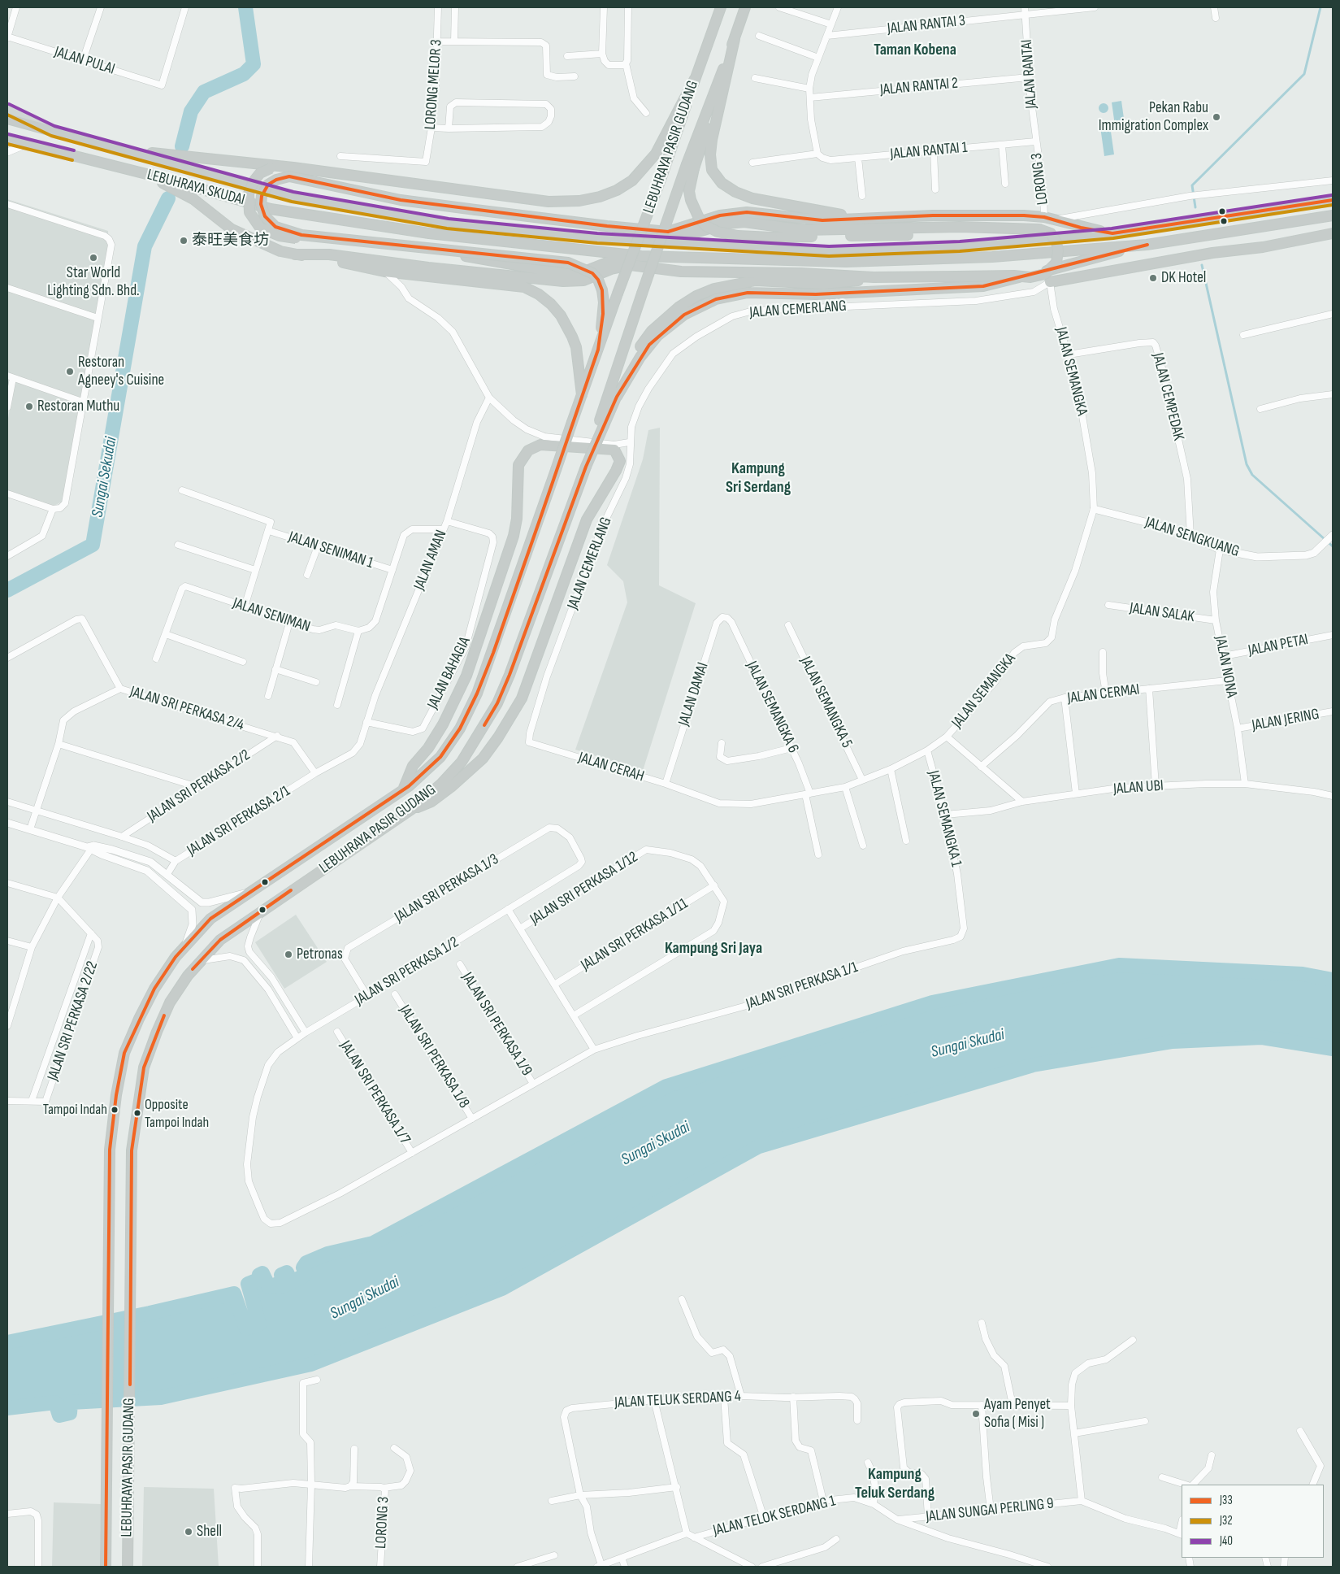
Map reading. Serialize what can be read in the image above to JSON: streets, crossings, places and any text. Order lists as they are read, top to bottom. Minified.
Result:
{"streets":{"highway":["LEBUHRAYA PASIR GUDANG","LEBUHRAYA SKUDAI"],"street":["JALAN RANTAI 3","JALAN PULAI","JALAN RANTAI","LORONG MELOR 3","JALAN RANTAI 2","JALAN RANTAI 1","LORONG 3","JALAN CEMERLANG","JALAN SEMANGKA","JALAN CEMPEDAK","JALAN SENGKUANG","JALAN SENIMAN 1","JALAN AMAN","JALAN SALAK","JALAN SENIMAN","JALAN PETAI","JALAN NONA","JALAN BAHAGIA","JALAN DAMAI","JALAN CERMAI","JALAN SEMANGKA 5","JALAN SEMANGKA 6","JALAN SRI PERKASA 2/4","JALAN JERING","JALAN CERAH","JALAN SRI PERKASA 2/2","JALAN UBI","JALAN SEMANGKA 1","JALAN SRI PERKASA 2/1","JALAN SRI PERKASA 1/3","JALAN SRI PERKASA 1/12","JALAN SRI PERKASA 1/11","JALAN SRI PERKASA 1/2","JALAN SRI PERKASA 1/1","JALAN SRI PERKASA 2/22","JALAN SRI PERKASA 1/9","JALAN SRI PERKASA 1/8","JALAN SRI PERKASA 1/7","JALAN TELUK SERDANG 4","JALAN SUNGAI PERLING 9","JALAN TELOK SERDANG 1"]},"crossings":[["JALAN RANTAI 3","JALAN RANTAI"],["JALAN RANTAI","JALAN RANTAI 2"],["JALAN RANTAI","JALAN RANTAI 1"],["JALAN RANTAI","LORONG 3"],["JALAN RANTAI 1","LORONG 3"],["JALAN CEMERLANG","JALAN SEMANGKA"],["JALAN CEMERLANG","JALAN CERAH"],["JALAN SEMANGKA","JALAN CEMPEDAK"],["JALAN SEMANGKA","JALAN SENGKUANG"],["JALAN SEMANGKA","JALAN SEMANGKA 5"],["JALAN SEMANGKA","JALAN SEMANGKA 6"],["JALAN SEMANGKA","JALAN CERAH"],["JALAN SEMANGKA","JALAN SEMANGKA 1"],["JALAN CEMPEDAK","JALAN SENGKUANG"],["JALAN SENGKUANG","JALAN NONA"],["JALAN AMAN","JALAN BAHAGIA"],["JALAN AMAN","JALAN SRI PERKASA 2/1"],["JALAN SALAK","JALAN NONA"],["JALAN PETAI","JALAN NONA"],["JALAN NONA","JALAN CERMAI"],["JALAN NONA","JALAN JERING"],["JALAN NONA","JALAN UBI"],["JALAN DAMAI","JALAN SEMANGKA 6"],["JALAN DAMAI","JALAN CERAH"],["JALAN SRI PERKASA 2/4","JALAN SRI PERKASA 2/2"],["JALAN SRI PERKASA 2/4","JALAN SRI PERKASA 2/1"],["JALAN SRI PERKASA 2/2","JALAN SRI PERKASA 2/1"],["JALAN UBI","JALAN SEMANGKA 1"],["JALAN SEMANGKA 1","JALAN SRI PERKASA 1/1"],["JALAN SRI PERKASA 1/3","JALAN SRI PERKASA 1/2"],["JALAN SRI PERKASA 1/12","JALAN SRI PERKASA 1/11"],["JALAN SRI PERKASA 1/2","JALAN SRI PERKASA 1/1"],["JALAN SRI PERKASA 1/2","JALAN SRI PERKASA 1/9"],["JALAN SRI PERKASA 1/2","JALAN SRI PERKASA 1/8"],["JALAN SRI PERKASA 1/2","JALAN SRI PERKASA 1/7"],["JALAN SUNGAI PERLING 9","JALAN TELOK SERDANG 1"]],"districts":["Taman Kobena","Kampung Sri Serdang","Kampung Sri Jaya","Kampung Teluk Serdang"],"water":["Sungai Sekudai","Sungai Skudai"],"places":["Pekan Rabu Immigration Complex","泰旺美食坊","Star World Lighting Sdn. Bhd.","DK Hotel","Restoran Agneey's Cuisine","Restoran Muthu","Petronas","Tampoi Indah","Opposite Tampoi Indah","Ayam Penyet Sofia ( Misi )","Shell"],"lines":["transit line J40","transit line J32","transit line J33"],"legend":["J33","J32","J40"]}
